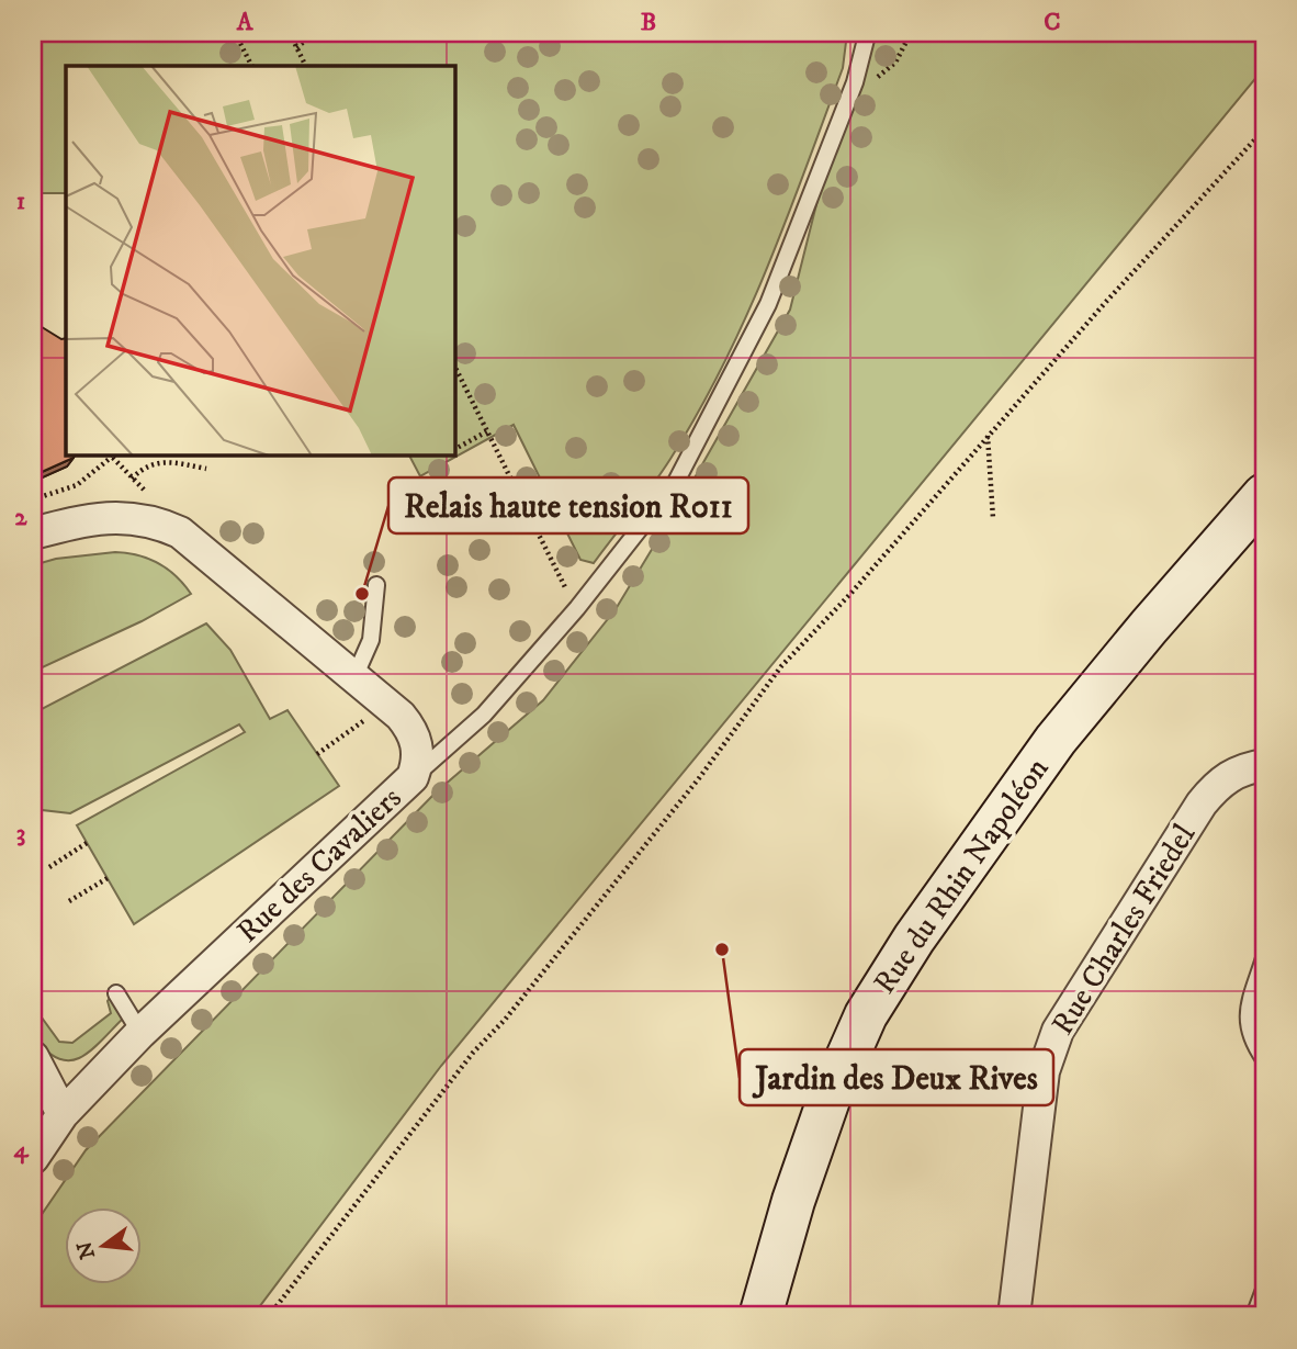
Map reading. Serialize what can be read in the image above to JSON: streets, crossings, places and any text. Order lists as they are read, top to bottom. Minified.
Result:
{"streets":{"main road":["Rue du Rhin Napoléon"],"street":["Rue des Cavaliers","Rue Charles Friedel"]},"places":["Relais haute tension R011","Jardin des Deux Rives"],"north":"left","grid":{"columns":["A","B","C"],"rows":["1","2","3","4"]}}
